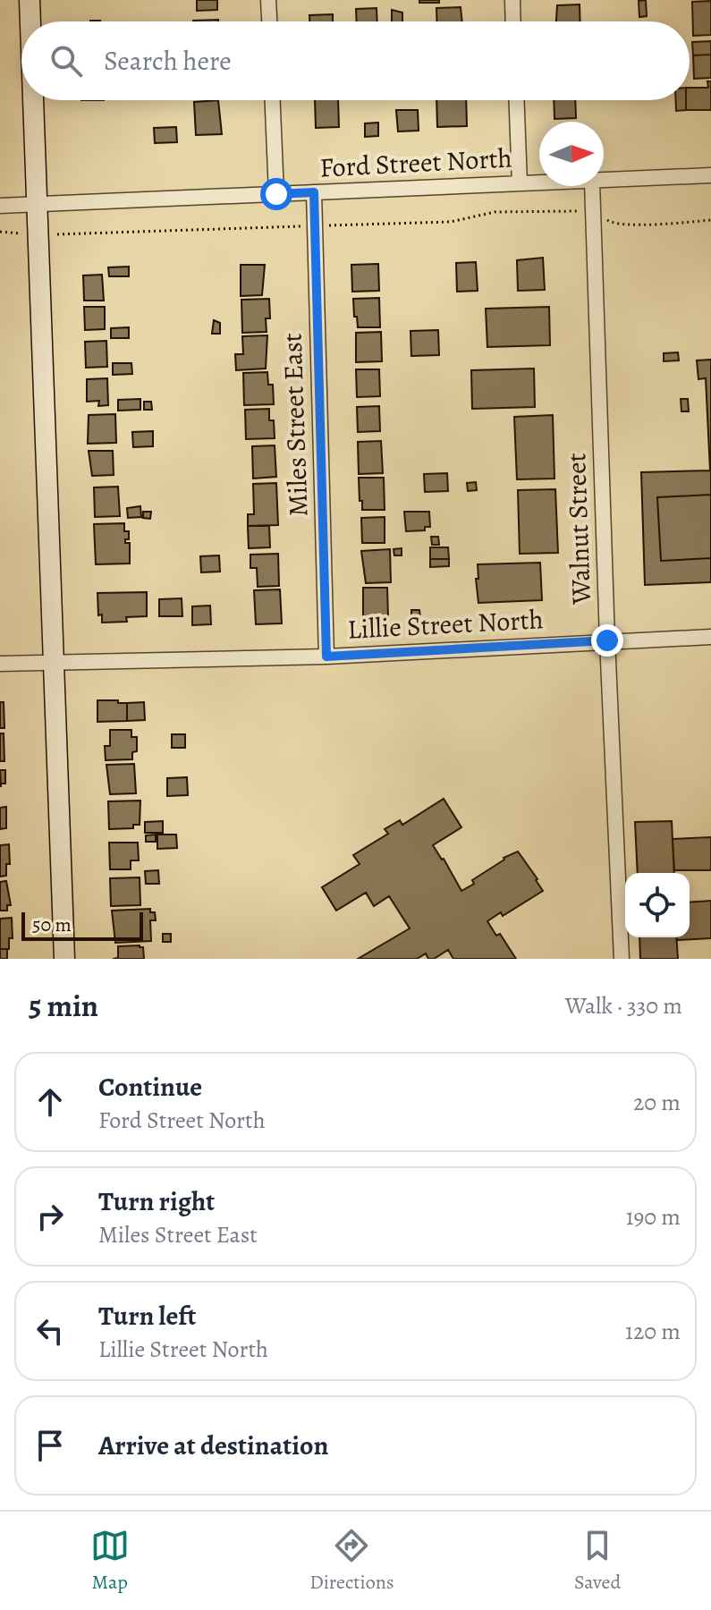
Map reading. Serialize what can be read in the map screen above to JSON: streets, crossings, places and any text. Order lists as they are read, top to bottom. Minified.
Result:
{"streets":{"street":["Ford Street North","Miles Street East","Walnut Street","Lillie Street North"]},"crossings":[["Ford Street North","Miles Street East"],["Miles Street East","Lillie Street North"],["Walnut Street","Lillie Street North"]],"scale_bar":"50 m","north":"right","page":{"search":"Search here","scale":"50 m","heading":["5 min","Walk · 330 m"],"list":[["Continue","Ford Street North","20 m"],["Turn right","Miles Street East","190 m"],["Turn left","Lillie Street North","120 m"],"Arrive at destination"],"nav":["Map","Directions","Saved"]}}
